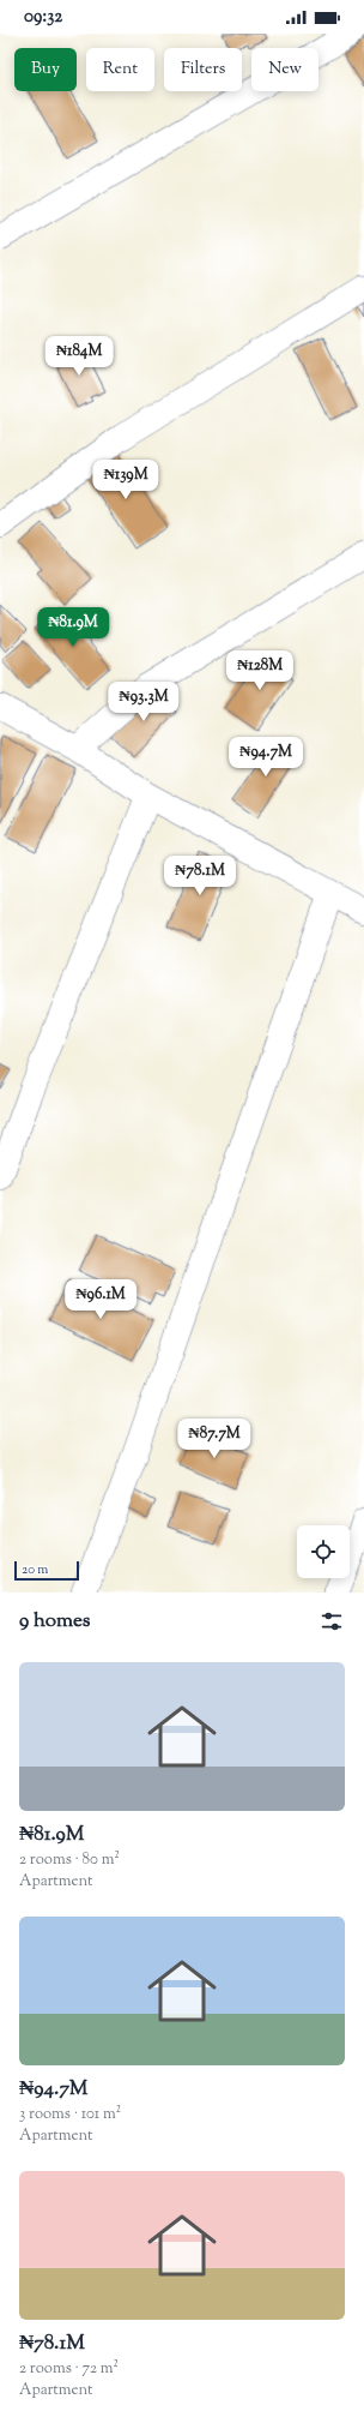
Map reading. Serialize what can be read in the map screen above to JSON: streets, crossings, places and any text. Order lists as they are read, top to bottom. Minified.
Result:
{"scale_bar":"20 m","page":{"status":"09:32","chip":["Buy","Rent","Filters","New"],"price":["₦184M","₦139M","₦81.9M","₦128M","₦93.3M","₦94.7M","₦78.1M","₦96.1M","₦87.7M"],"scale":"20 m","heading":"9 homes","list":[{"name":"₦81.9M","note":"2 rooms · 80 m² · Apartment"},{"name":"₦94.7M","note":"3 rooms · 101 m² · Apartment"},{"name":"₦78.1M","note":"2 rooms · 72 m² · Apartment"}]}}
